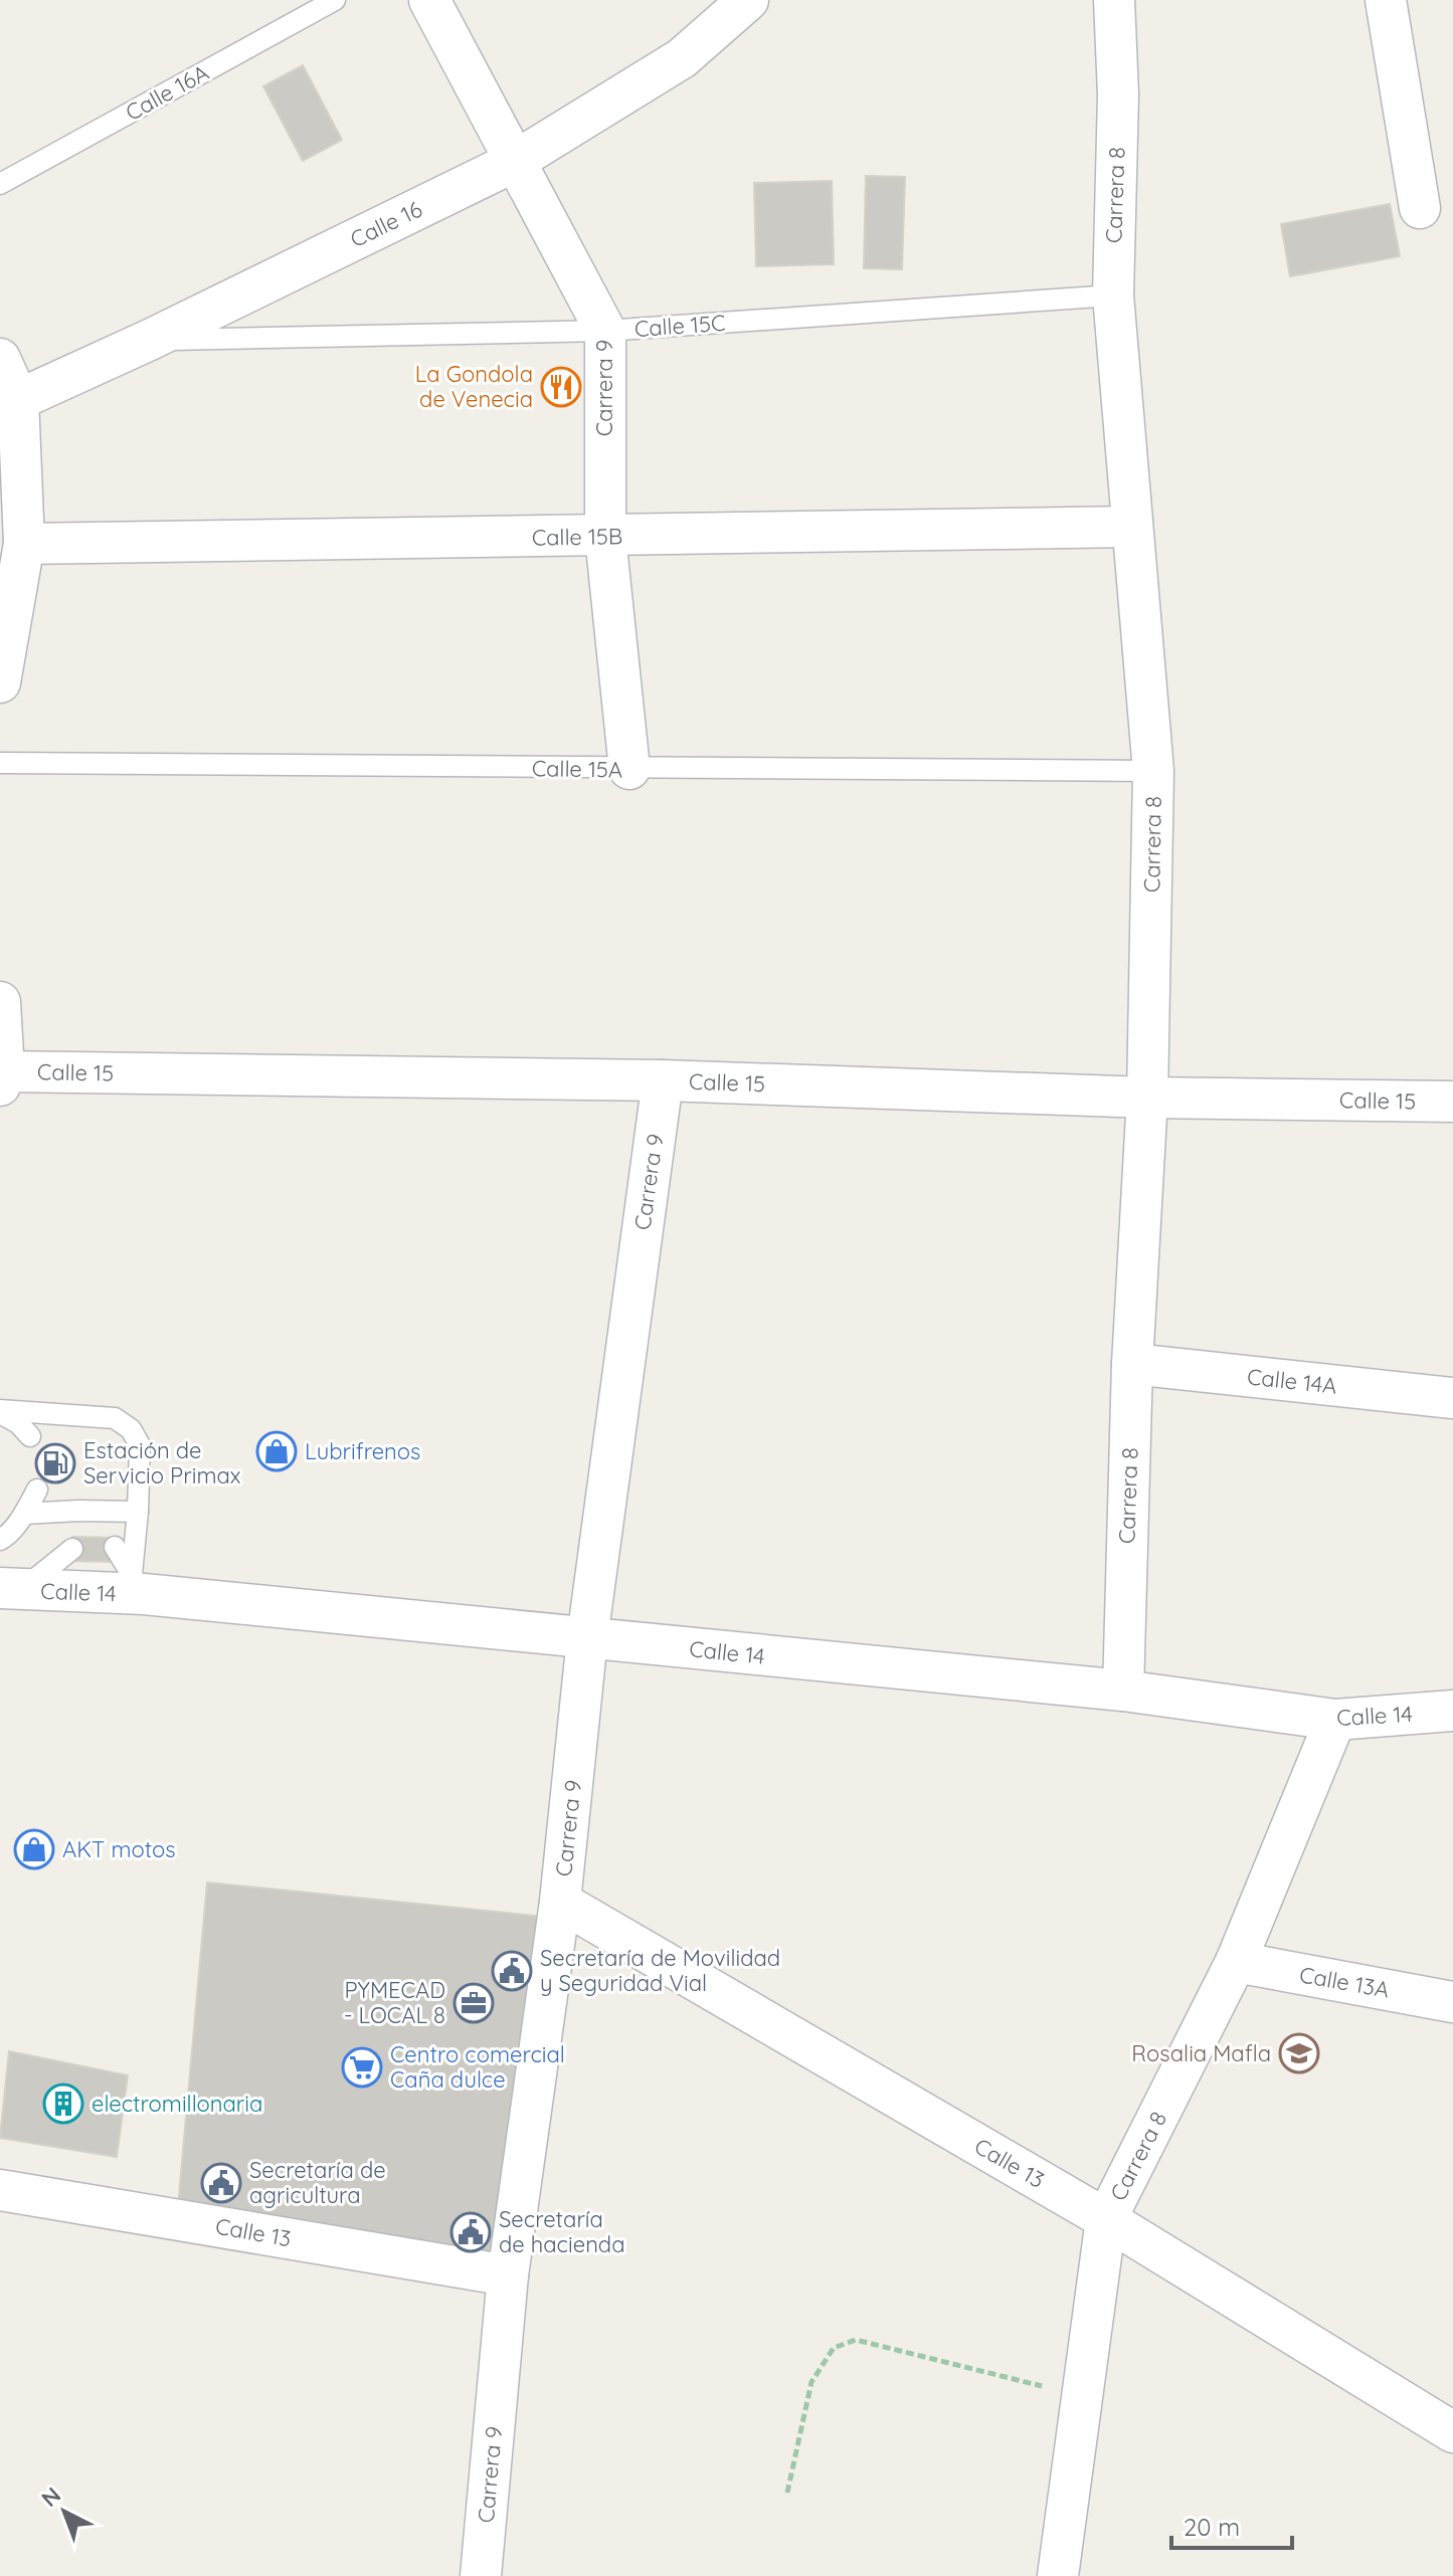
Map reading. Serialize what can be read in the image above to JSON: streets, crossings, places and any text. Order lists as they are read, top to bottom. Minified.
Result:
{"streets":{"street":["Carrera 8","Calle 16","Carrera 9","Calle 15B","Calle 15","Calle 14A","Calle 14","Calle 13A","Calle 13"],"lane":["Calle 16A","Calle 15C","Calle 15A"]},"crossings":[["Carrera 8","Calle 15C"],["Carrera 8","Calle 15B"],["Carrera 8","Calle 15A"],["Carrera 8","Calle 15"],["Carrera 8","Calle 14A"],["Carrera 8","Calle 14"],["Carrera 8","Calle 13A"],["Carrera 8","Calle 13"],["Calle 16","Calle 15C"],["Calle 16","Carrera 9"],["Calle 15C","Carrera 9"],["Carrera 9","Calle 15B"],["Carrera 9","Calle 15A"],["Carrera 9","Calle 15"],["Carrera 9","Calle 14"],["Carrera 9","Calle 13"]],"places":{"restaurant":["La Gondola de Venecia"],"shop":["Lubrifrenos","AKT motos"],"fuel station":["Estación de Servicio Primax"],"public building":["Secretaría de Movilidad y Seguridad Vial","Secretaría de agricultura","Secretaría de hacienda"],"office":["PYMECAD - LOCAL 8"],"school or university":["Rosalia Mafla"],"supermarket":["Centro comercial Caña dulce"],"building":["electromillonaria"]},"scale_bar":"20 m","north":"top left"}
